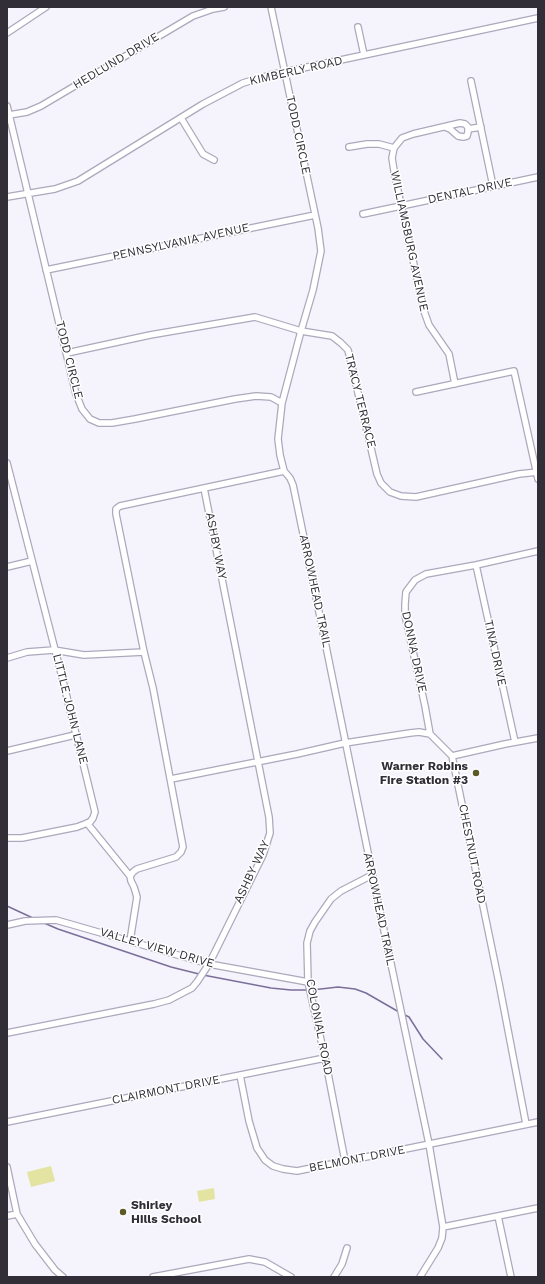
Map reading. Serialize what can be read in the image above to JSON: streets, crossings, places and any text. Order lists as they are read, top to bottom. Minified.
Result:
{"streets":{"street":["HEDLUND DRIVE","KIMBERLY ROAD","TODD CIRCLE","DENTAL DRIVE","WILLIAMSBURG AVENUE","PENNSYLVANIA AVENUE","TRACY TERRACE","ASHBY WAY","ARROWHEAD TRAIL","DONNA DRIVE","TINA DRIVE","LITTLE JOHN LANE","CHESTNUT ROAD","VALLEY VIEW DRIVE","COLONIAL ROAD","CLAIRMONT DRIVE","BELMONT DRIVE"]},"crossings":[["HEDLUND DRIVE","TODD CIRCLE"],["KIMBERLY ROAD","TODD CIRCLE"],["TODD CIRCLE","PENNSYLVANIA AVENUE"],["TODD CIRCLE","TRACY TERRACE"],["TODD CIRCLE","ARROWHEAD TRAIL"],["DENTAL DRIVE","WILLIAMSBURG AVENUE"],["ASHBY WAY","VALLEY VIEW DRIVE"],["ARROWHEAD TRAIL","COLONIAL ROAD"],["ARROWHEAD TRAIL","BELMONT DRIVE"],["DONNA DRIVE","TINA DRIVE"],["CHESTNUT ROAD","BELMONT DRIVE"],["VALLEY VIEW DRIVE","COLONIAL ROAD"],["COLONIAL ROAD","CLAIRMONT DRIVE"],["COLONIAL ROAD","BELMONT DRIVE"],["CLAIRMONT DRIVE","BELMONT DRIVE"]],"places":["Warner Robins Fire Station #3","Shirley Hills School"]}
